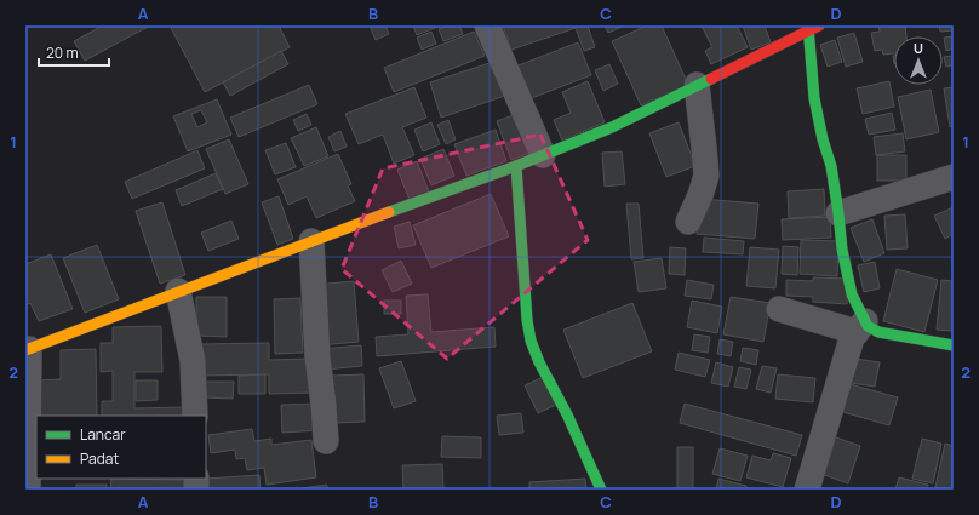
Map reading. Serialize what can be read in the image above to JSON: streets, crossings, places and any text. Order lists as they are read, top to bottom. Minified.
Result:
{"legend":["Lancar","Padat"],"scale_bar":"20 m","north":"top","grid":{"columns":["A","B","C","D"],"rows":["1","2"]}}
